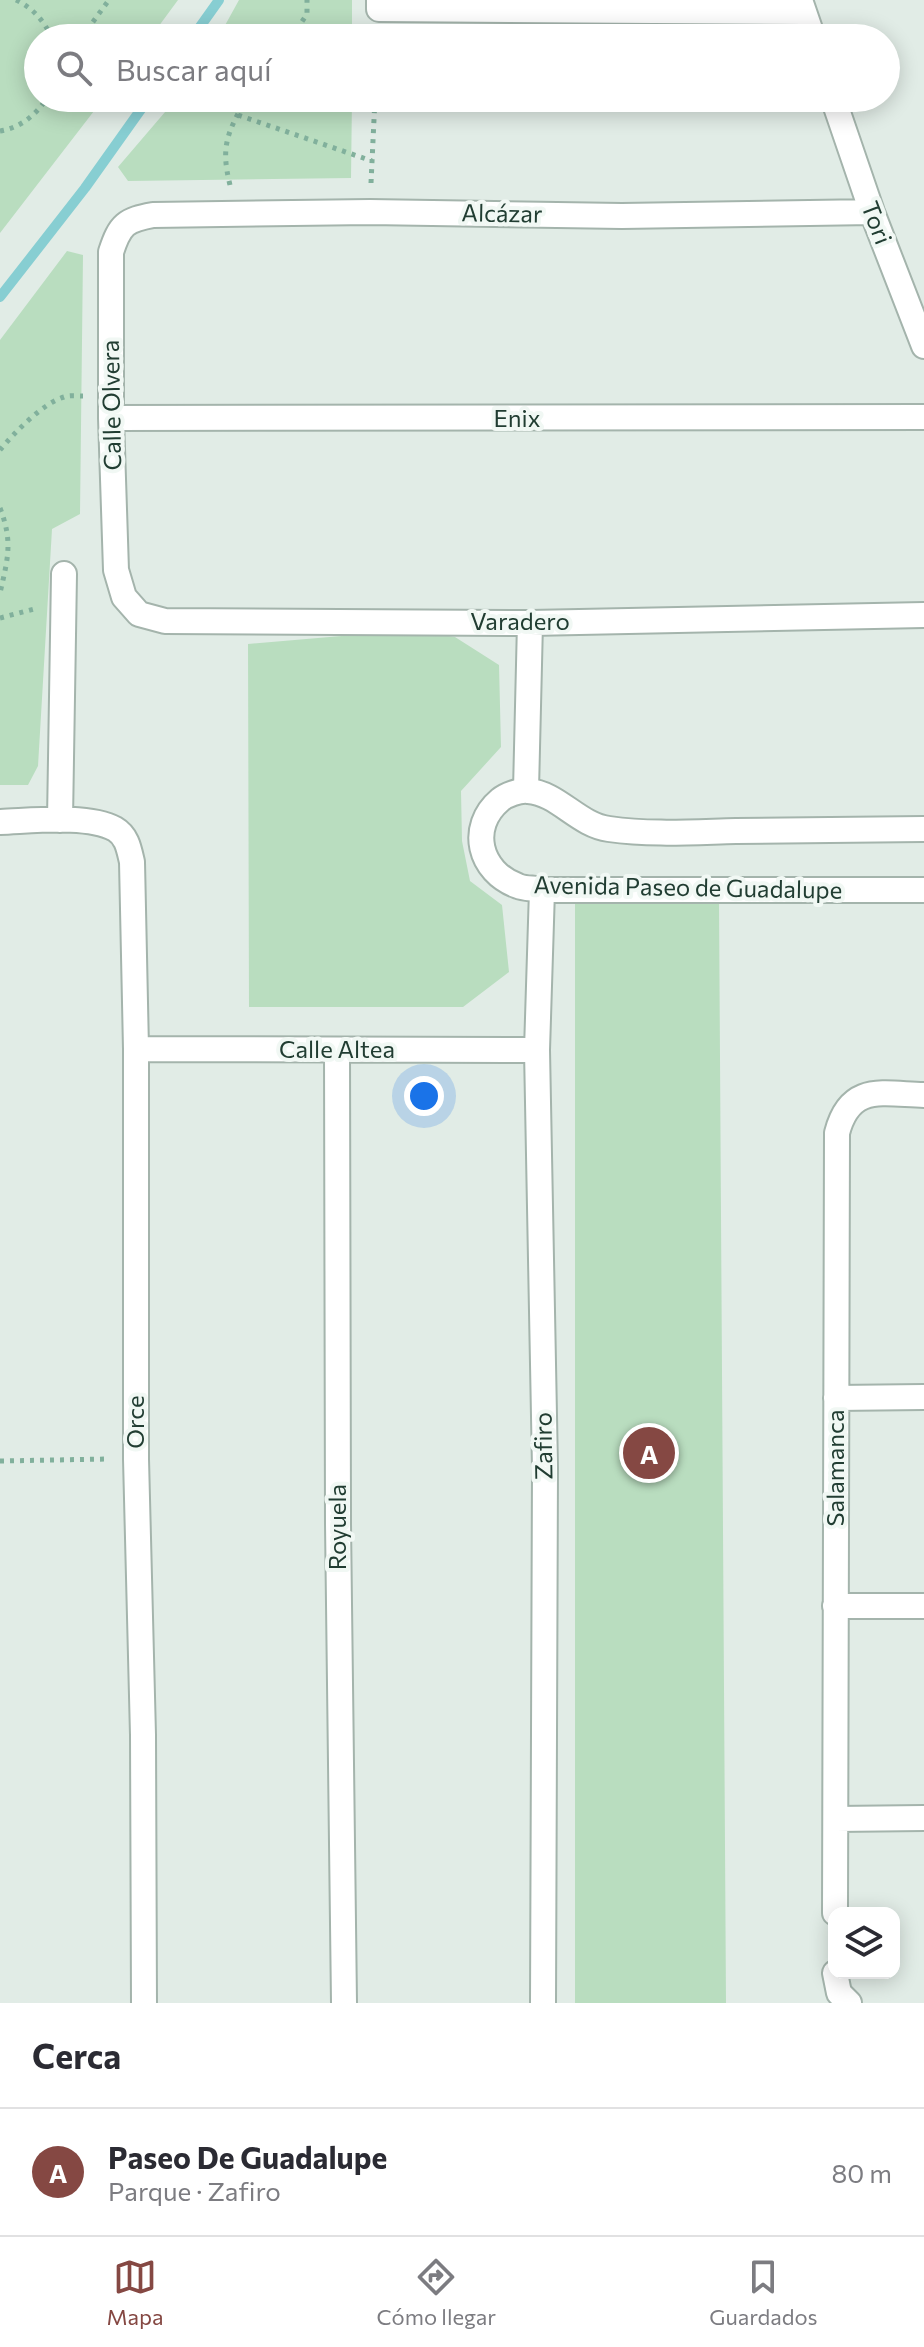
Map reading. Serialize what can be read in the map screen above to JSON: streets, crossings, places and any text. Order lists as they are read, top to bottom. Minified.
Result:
{"streets":{"street":["Alcázar","Tori","Calle Olvera","Enix","Varadero","Avenida Paseo de Guadalupe","Calle Altea","Orce","Zafiro","Salamanca","Royuela"]},"crossings":[["Alcázar","Tori"],["Alcázar","Calle Olvera"],["Calle Olvera","Enix"],["Calle Olvera","Varadero"],["Avenida Paseo de Guadalupe","Zafiro"],["Calle Altea","Orce"],["Calle Altea","Zafiro"],["Calle Altea","Royuela"]],"page":{"search":"Buscar aquí","pins":"A","heading":"Cerca","list":[{"mark":"A","name":"Paseo De Guadalupe","note":"Parque · Zafiro","value":"80 m"}],"nav":["Mapa","Cómo llegar","Guardados"]}}
